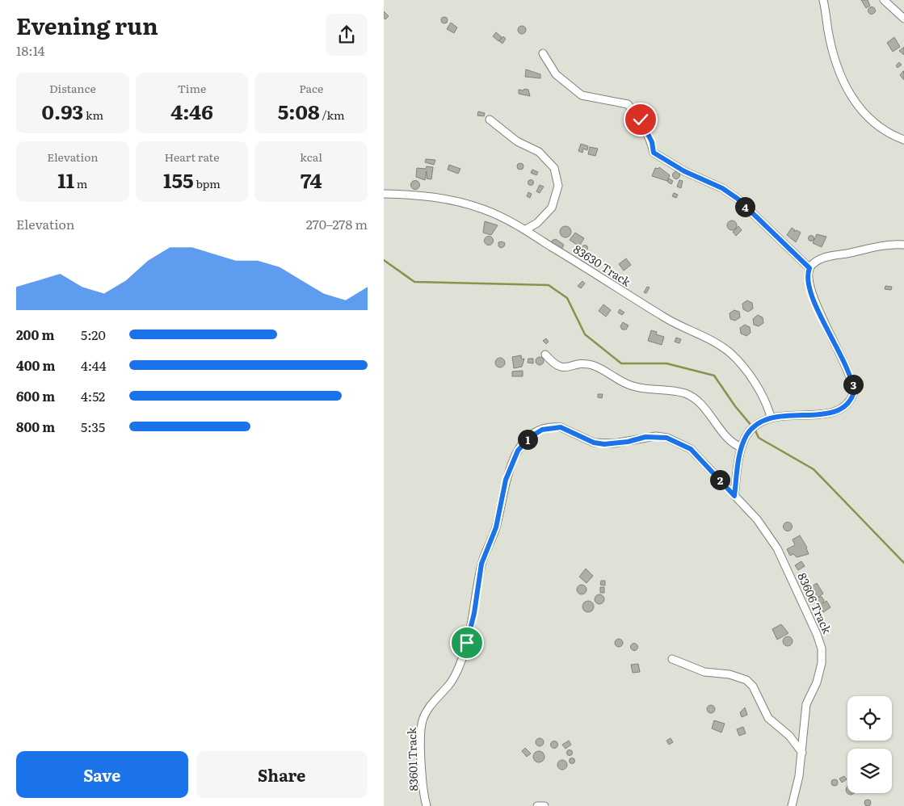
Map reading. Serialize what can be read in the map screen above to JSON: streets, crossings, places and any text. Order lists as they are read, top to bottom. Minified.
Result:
{"streets":{"street":["83630 Track","83606 Track","83601 Track"]},"crossings":[["83606 Track","83601 Track"]],"page":{"heading":["Evening run","18:14"],"stats":[["Distance","0.93 km"],["Time","4:46"],["Pace","5:08 /km"],["Elevation","11 m"],["Heart rate","155 bpm"],["kcal","74"]],"pins":["4","3","1","2"],"chart":["Elevation","270–278 m"],"list":[{"name":"200 m","note":"5:20"},{"name":"400 m","note":"4:44"},{"name":"600 m","note":"4:52"},{"name":"800 m","note":"5:35"}],"buttons":["Save","Share"]}}
